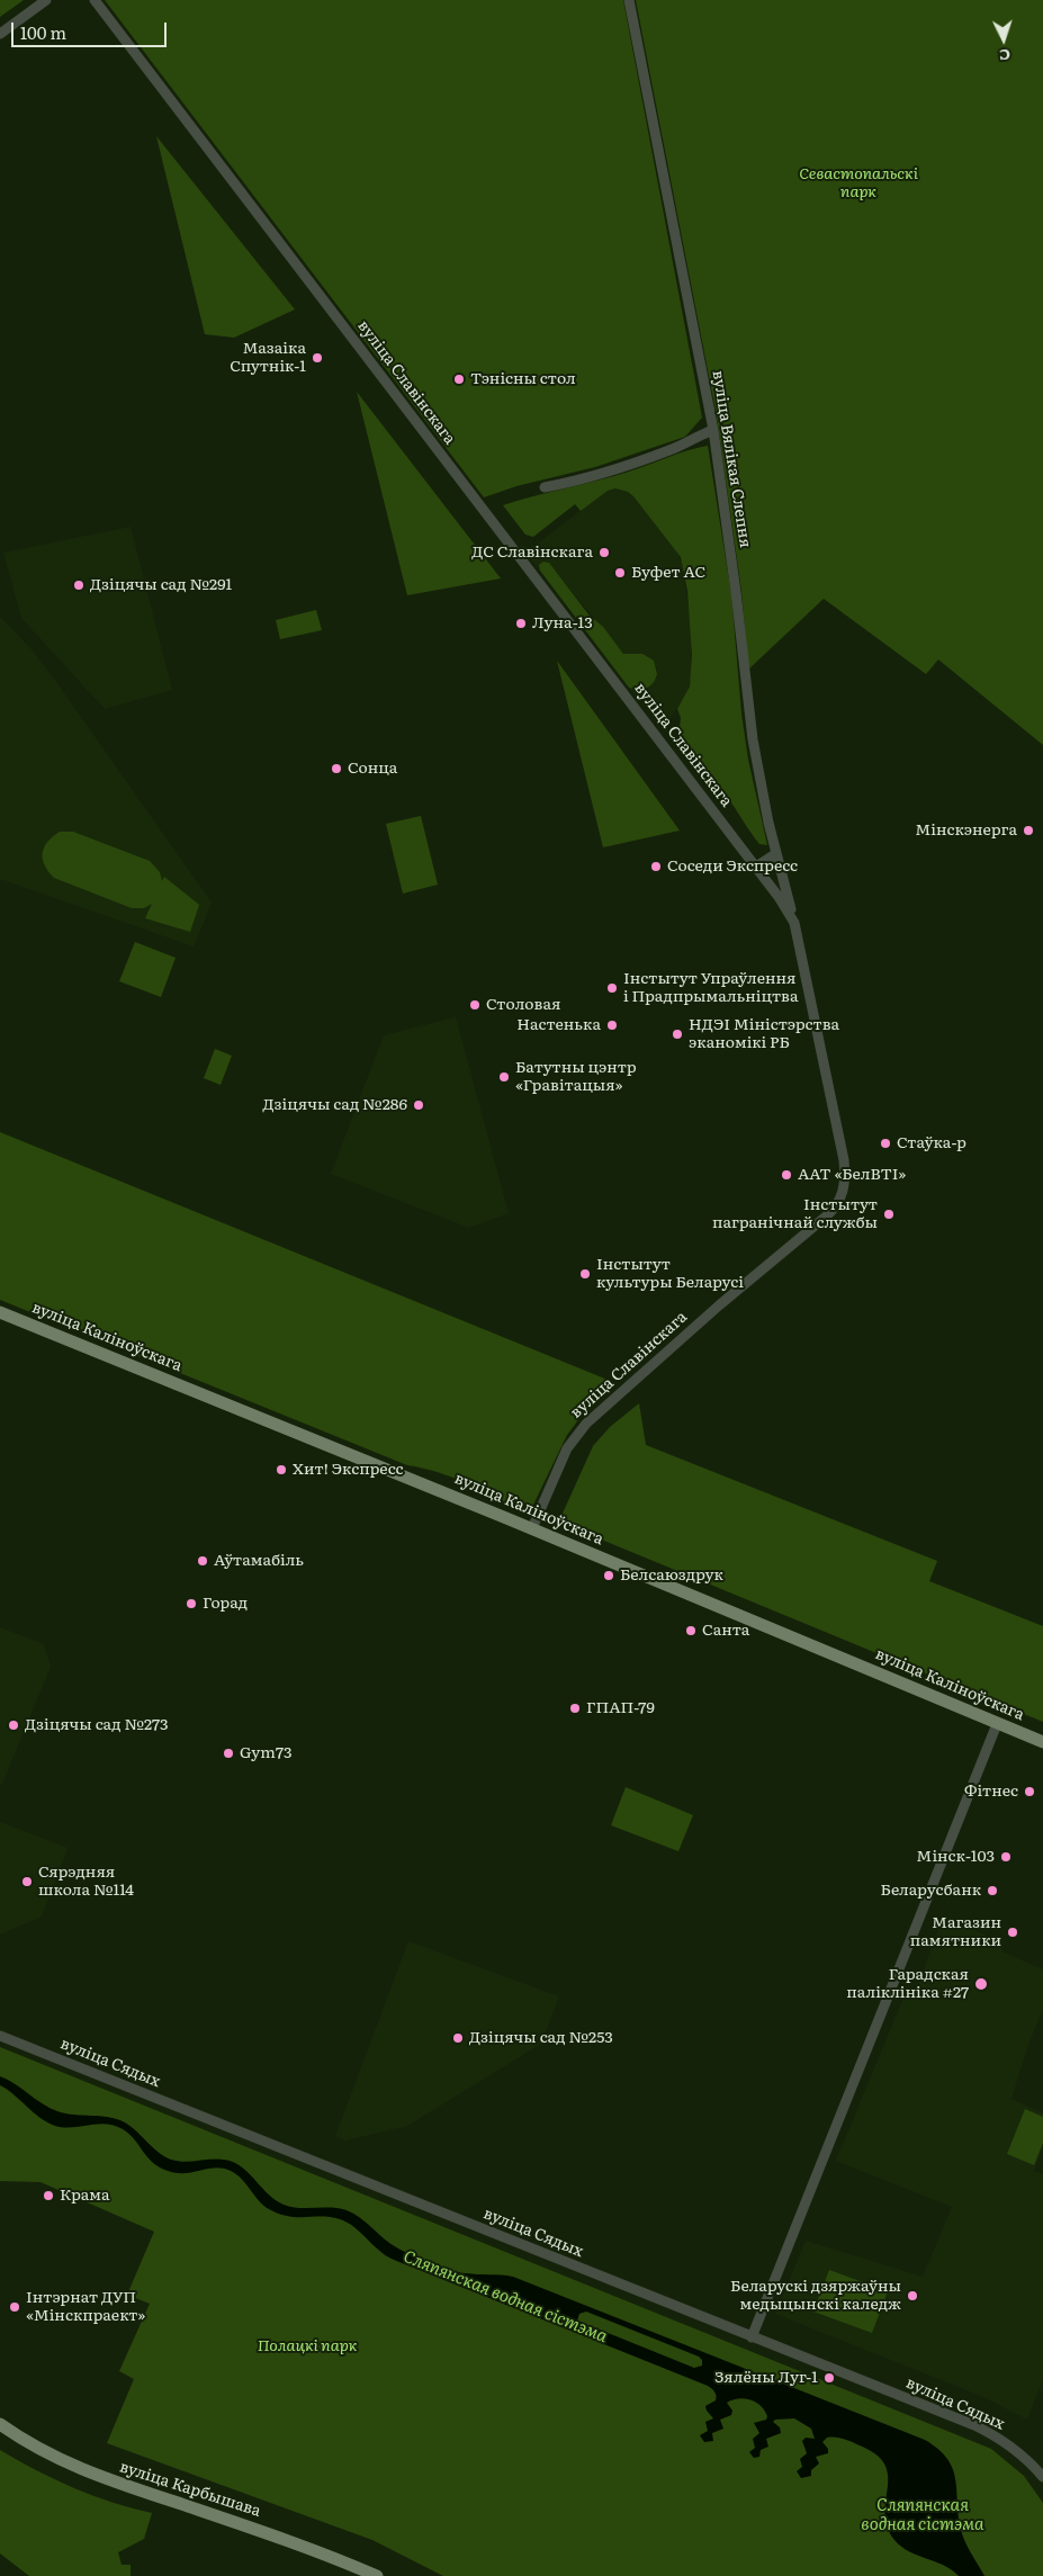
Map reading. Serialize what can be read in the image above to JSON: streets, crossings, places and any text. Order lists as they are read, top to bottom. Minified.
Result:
{"streets":{"main road":["вуліца Каліноўскага","вуліца Карбышава"],"street":["вуліца Славінскага","вуліца Вялікая Слепня","вуліца Сядых"]},"crossings":[["вуліца Славінскага","вуліца Вялікая Слепня"],["вуліца Славінскага","вуліца Каліноўскага"]],"water":["Сляпянская водная сістэма"],"parks":["Севастопальскі парк","Полацкі парк"],"places":["Мазаіка Спутнік-1","Тэнісны стол","ДС Славінскага","Буфет АС","Дзіцячы сад №291","Луна-13","Сонца","Мінскэнерга","Соседи Экспресс","Інстытут Упраўлення і Прадпрымальніцтва","Столовая","Настенька","НДЭІ Міністэрства эканомікі РБ","Батутны цэнтр «Гравітацыя»","Дзіцячы сад №286","Стаўка-р","ААТ «БелВТІ»","Інстытут пагранічнай службы","Інстытут культуры Беларусі","Хит! Экспресс","Аўтамабіль","Белсаюздрук","Горад","Санта","ГПАП-79","Дзіцячы сад №273","Gym73","Фітнес","Мінск-103","Сярэдняя школа №114","Беларусбанк","Магазин памятники","Гарадская паліклініка #27","Дзіцячы сад №253","Крама","Беларускі дзяржаўны медыцынскі каледж","Інтэрнат ДУП «Мінскпраект»","Зялёны Луг-1"],"scale_bar":"100 m","north":"bottom"}
